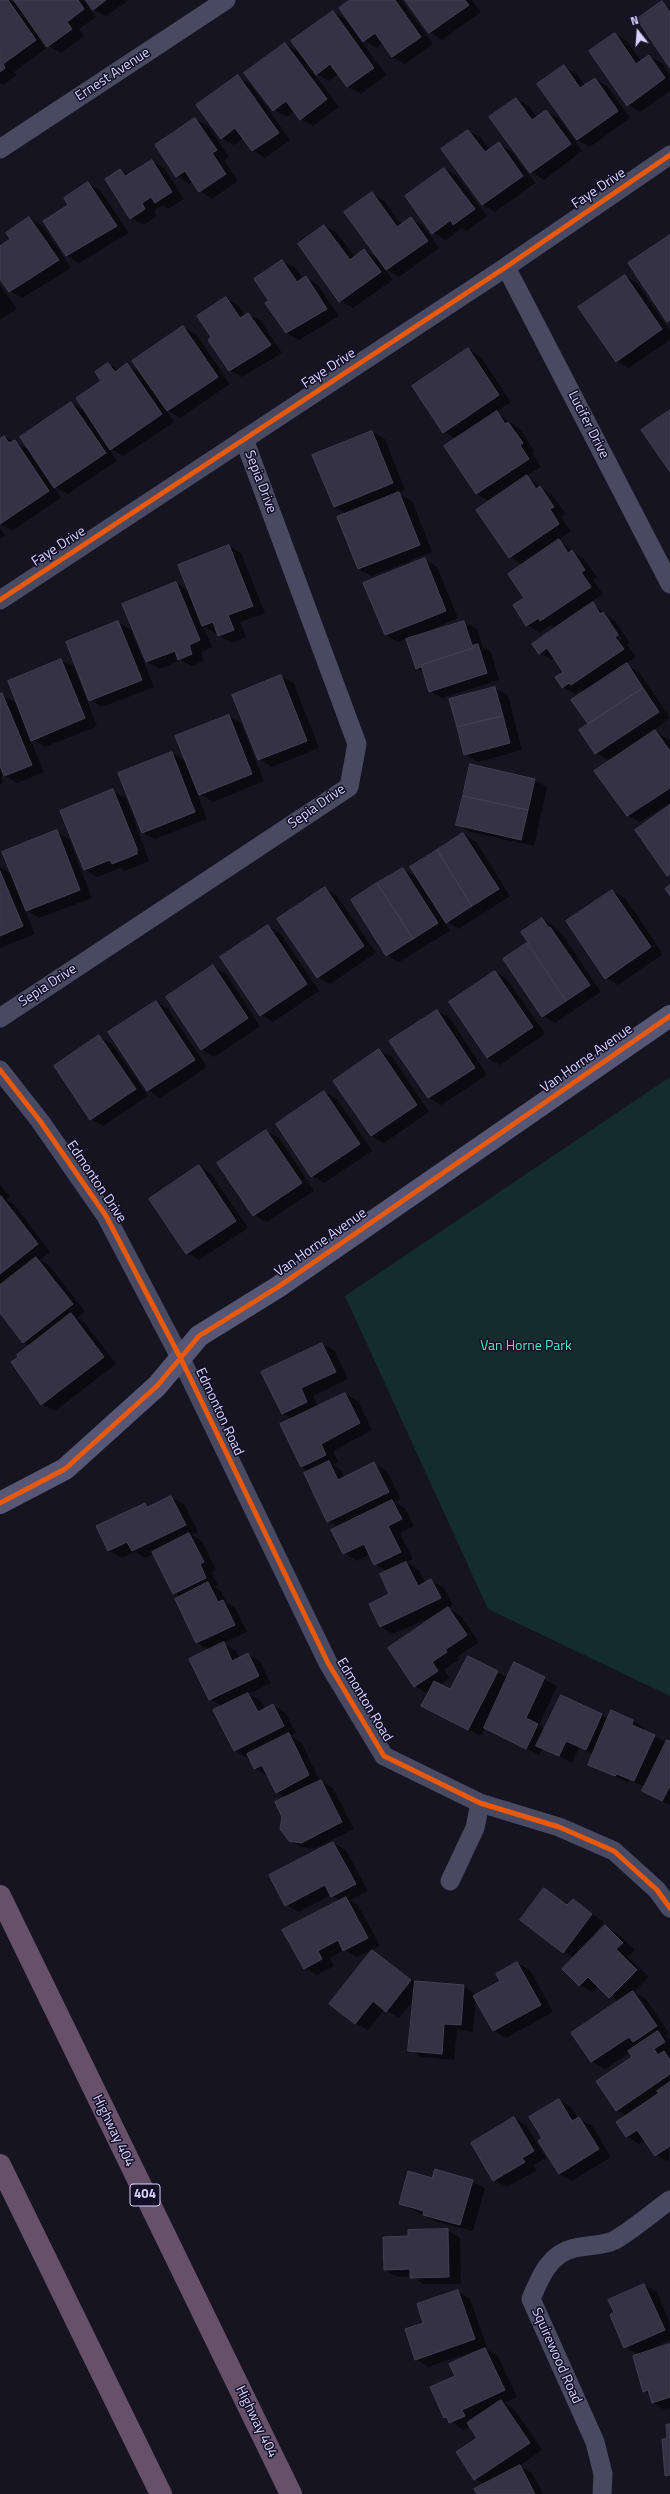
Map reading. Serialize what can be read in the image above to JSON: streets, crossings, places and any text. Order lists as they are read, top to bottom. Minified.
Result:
{"streets":{"highway":["Highway 404","404"],"street":["Ernest Avenue","Faye Drive","Lucifer Drive","Sepia Drive","Van Horne Avenue","Edmonton Drive","Edmonton Road","Squirewood Road"]},"crossings":[["Faye Drive","Lucifer Drive"],["Faye Drive","Sepia Drive"],["Van Horne Avenue","Edmonton Drive"],["Van Horne Avenue","Edmonton Road"],["Edmonton Drive","Edmonton Road"]],"parks":["Van Horne Park"],"north":"top"}
